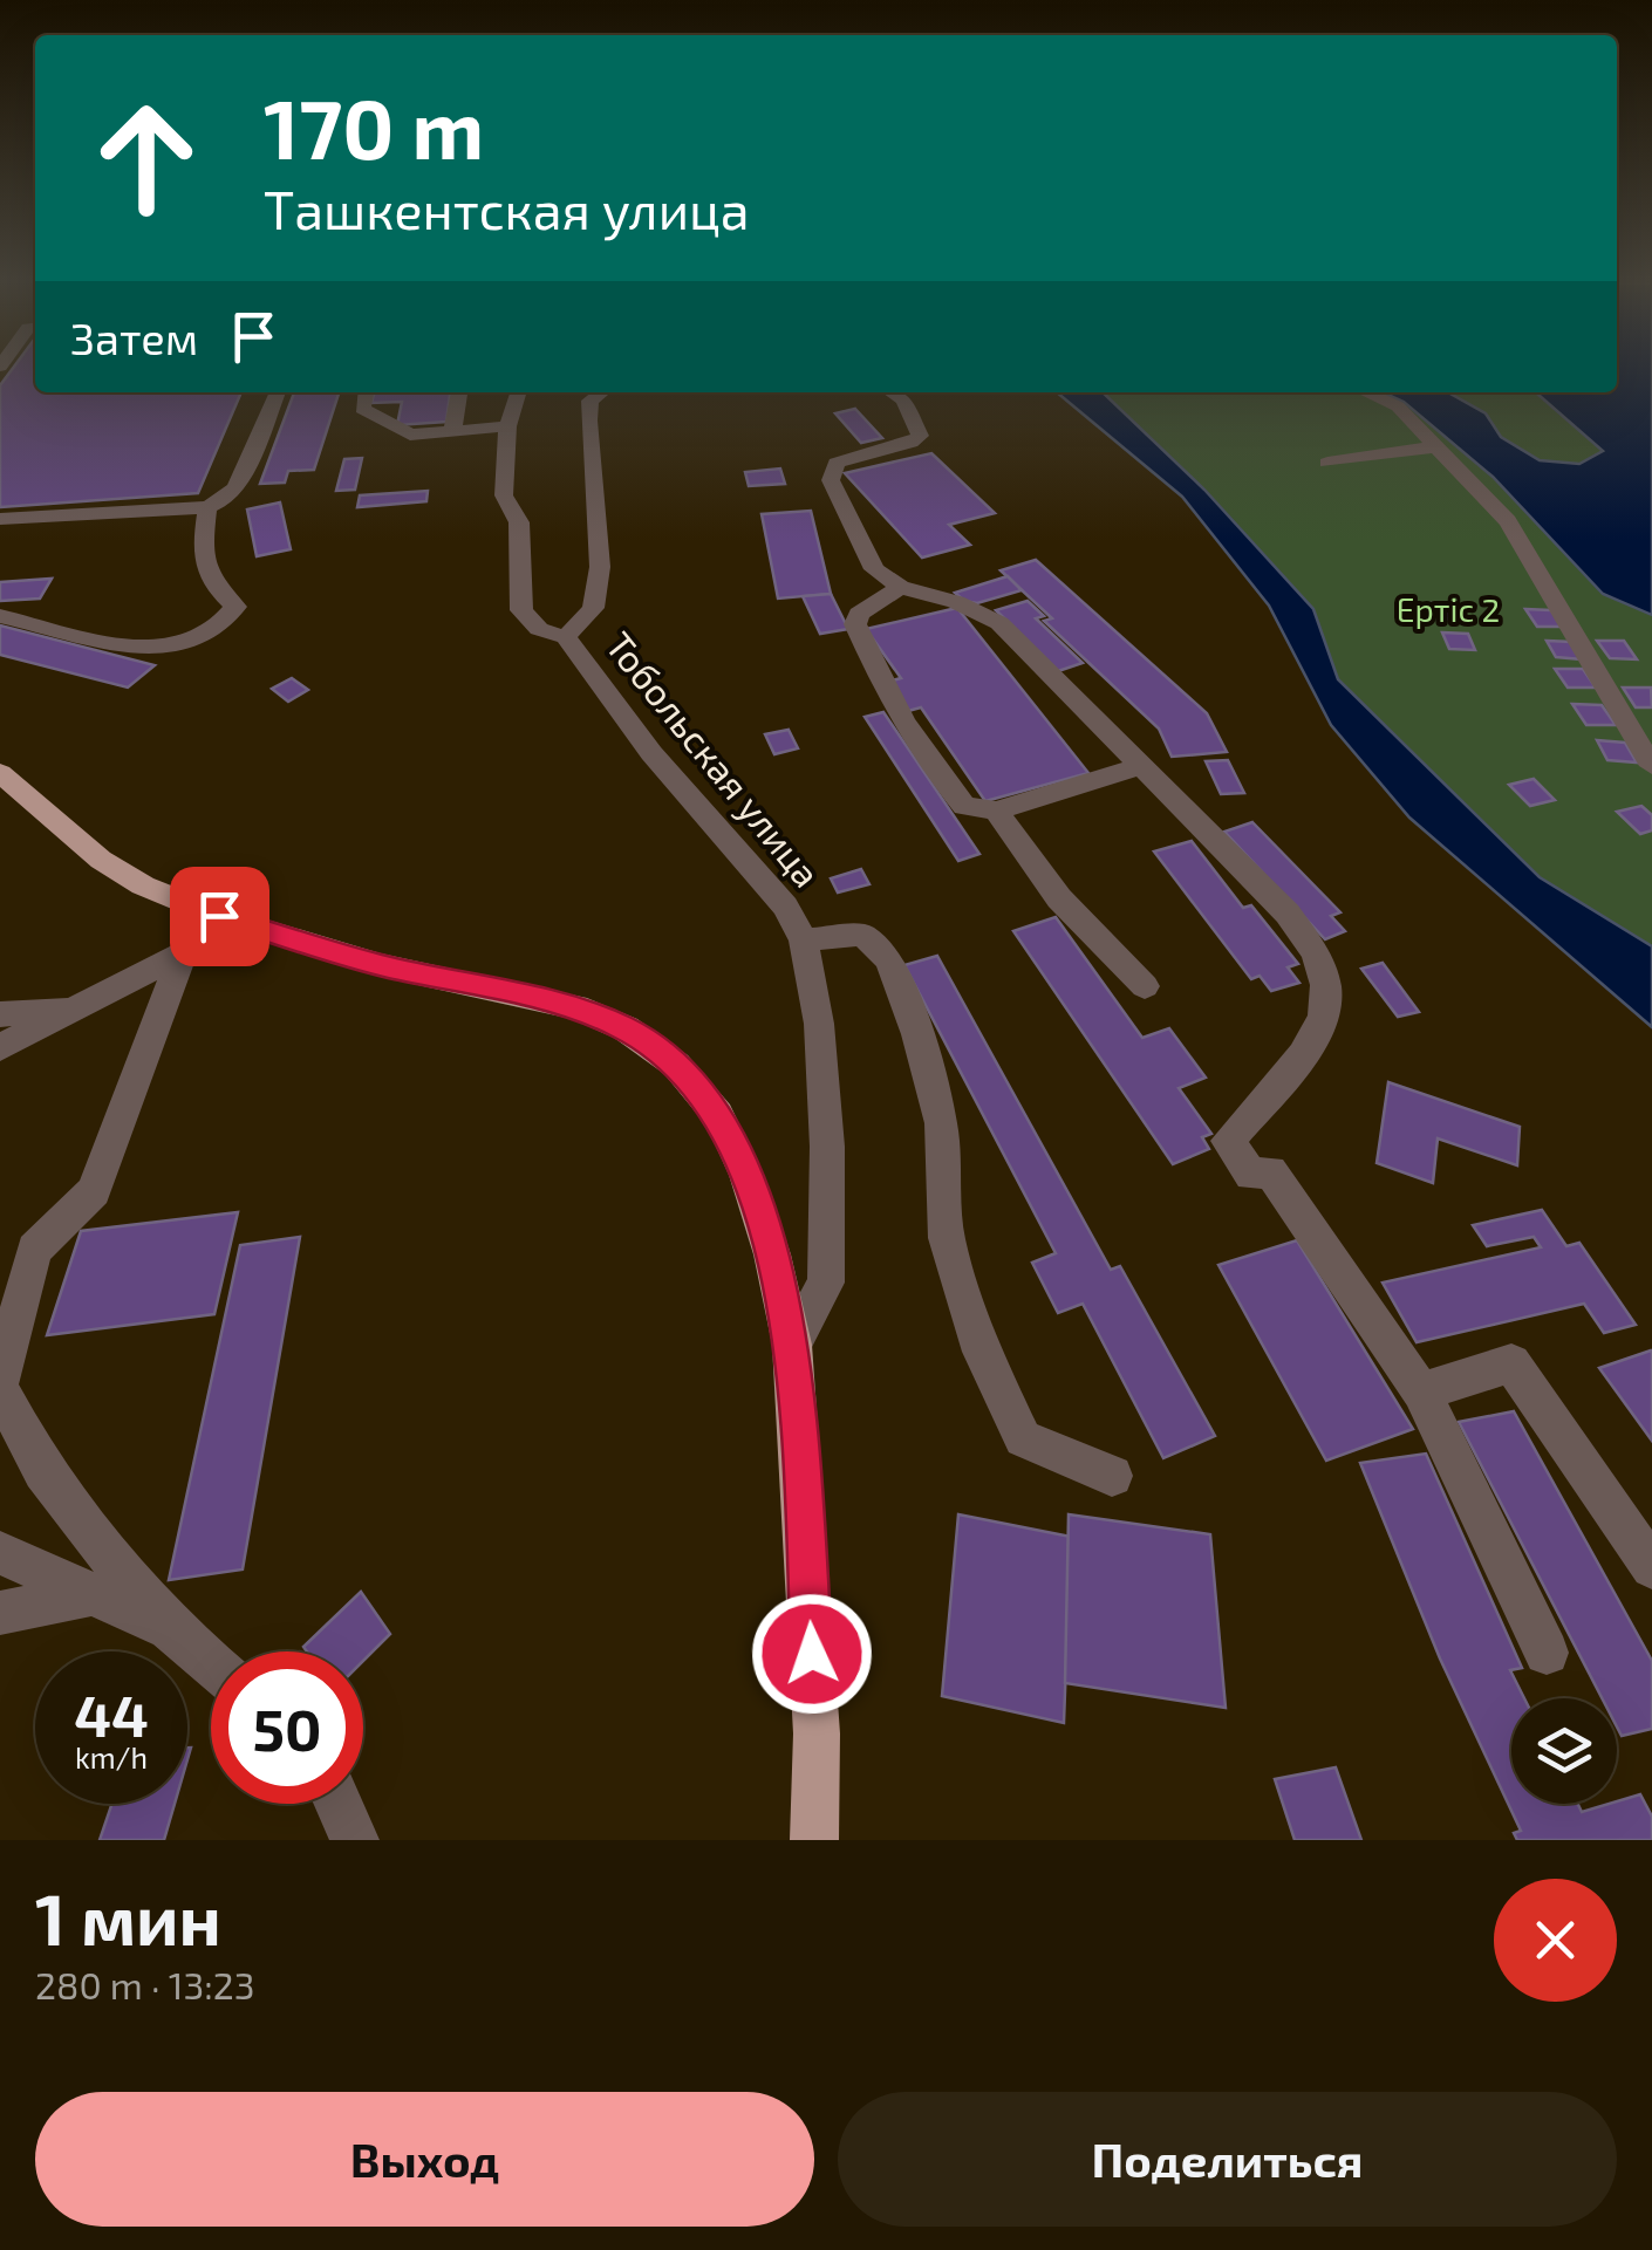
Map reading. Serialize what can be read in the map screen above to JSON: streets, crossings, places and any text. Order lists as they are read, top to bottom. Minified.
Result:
{"streets":{"street":["Тобольская улица"]},"parks":["Ертіс 2"],"page":{"turn":["170 m","Ташкентская улица"],"then":"Затем","speed":"44 km/h","limit":"50","heading":["1 мин","280 m · 13:23"],"buttons":["Выход","Поделиться"]}}
